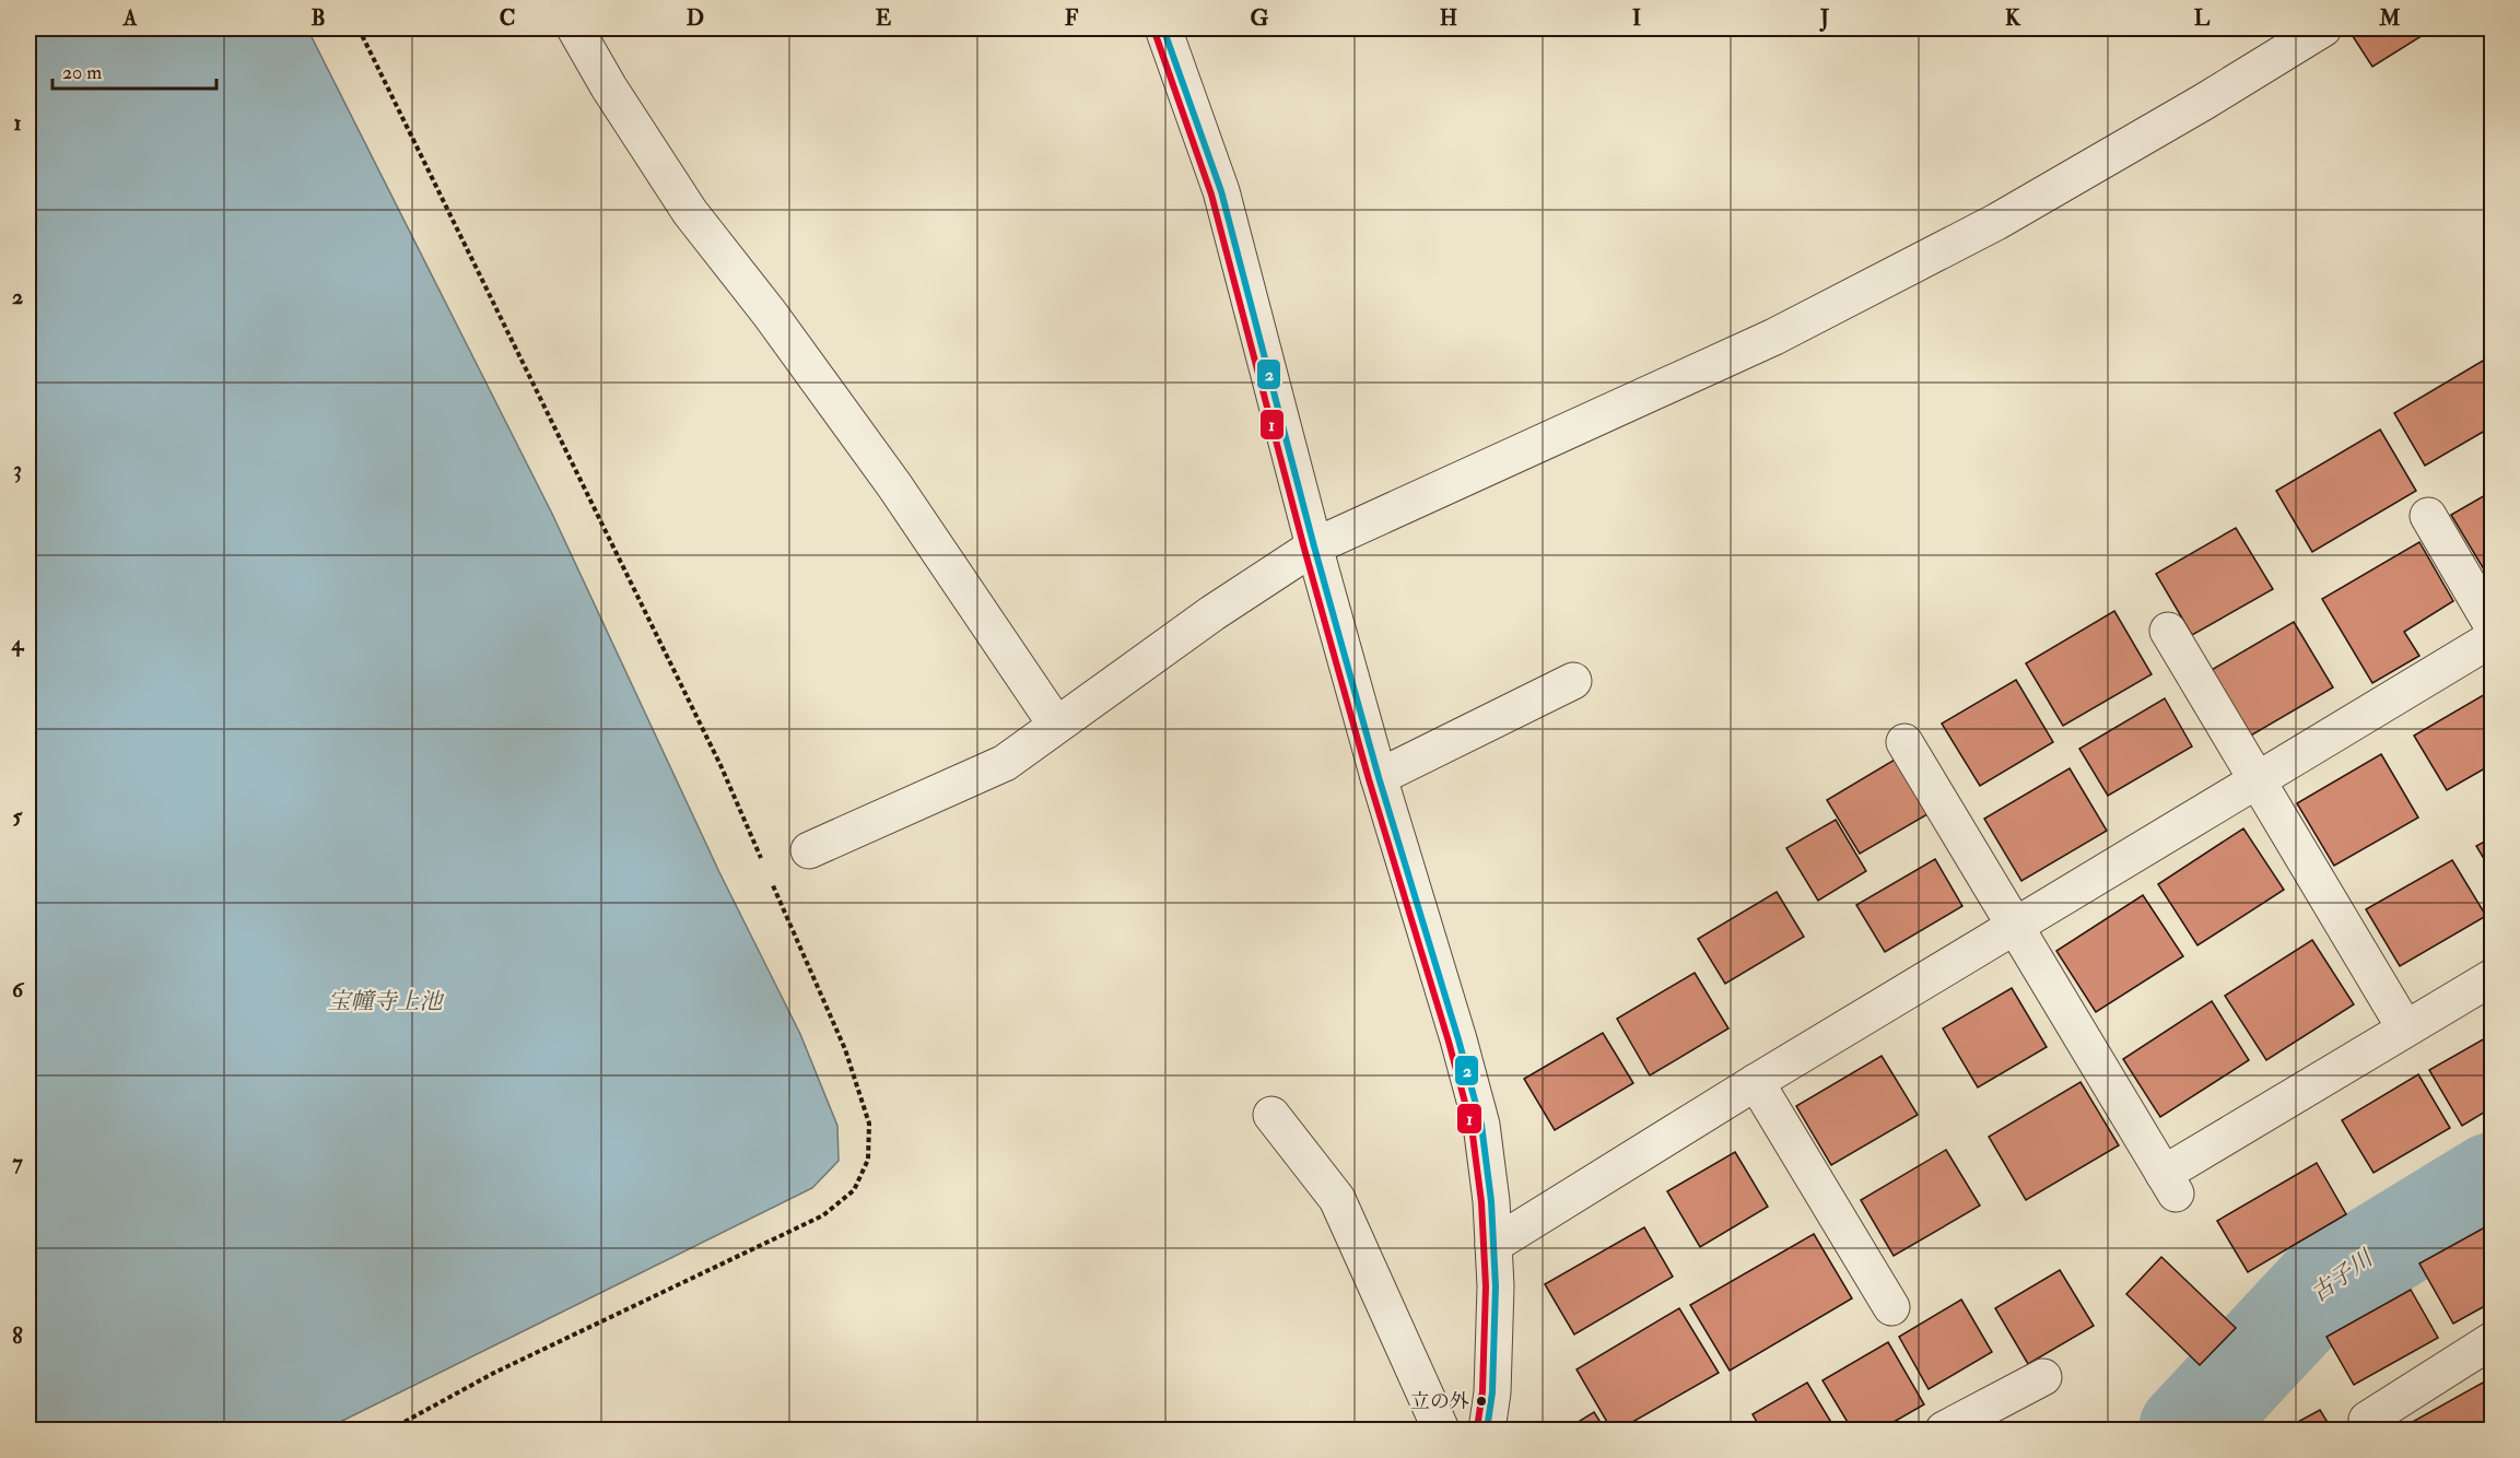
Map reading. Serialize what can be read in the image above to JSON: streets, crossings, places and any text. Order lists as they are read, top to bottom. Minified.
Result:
{"water":["宝幢寺上池","古子川"],"places":["立の外"],"lines":["transit line 2","transit line 1"],"scale_bar":"20 m","grid":{"columns":["A","B","C","D","E","F","G","H","I","J","K","L","M"],"rows":["1","2","3","4","5","6","7","8"]}}
